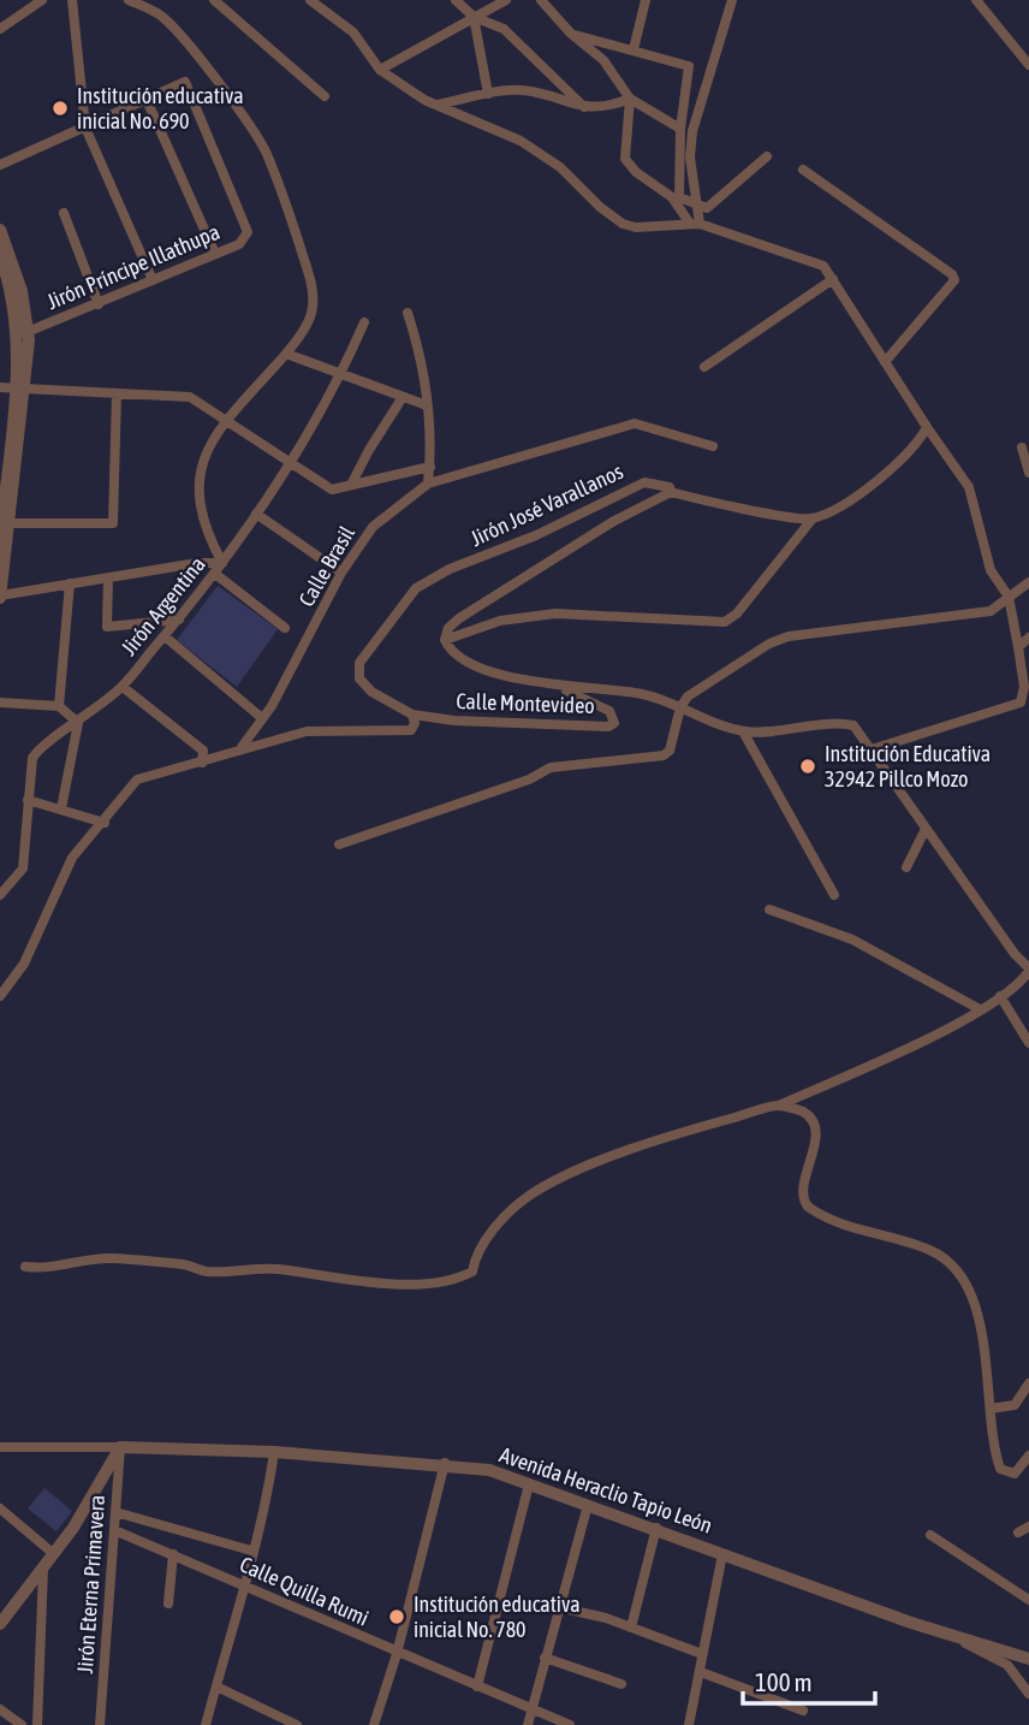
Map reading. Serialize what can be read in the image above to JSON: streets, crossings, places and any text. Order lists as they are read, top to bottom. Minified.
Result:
{"streets":{"street":["Jirón Príncipe Illathupa","Jirón José Varallanos","Calle Brasil","Jirón Argentina","Calle Montevideo","Avenida Heraclio Tapio León","Jirón Eterna Primavera","Calle Quilla Rumi"]},"crossings":[["Jirón José Varallanos","Calle Brasil"],["Jirón José Varallanos","Calle Montevideo"],["Avenida Heraclio Tapio León","Jirón Eterna Primavera"],["Jirón Eterna Primavera","Calle Quilla Rumi"]],"places":["Institución educativa inicial No. 690","Institución Educativa 32942 Pillco Mozo","Institución educativa inicial No. 780"],"scale_bar":"100 m"}
